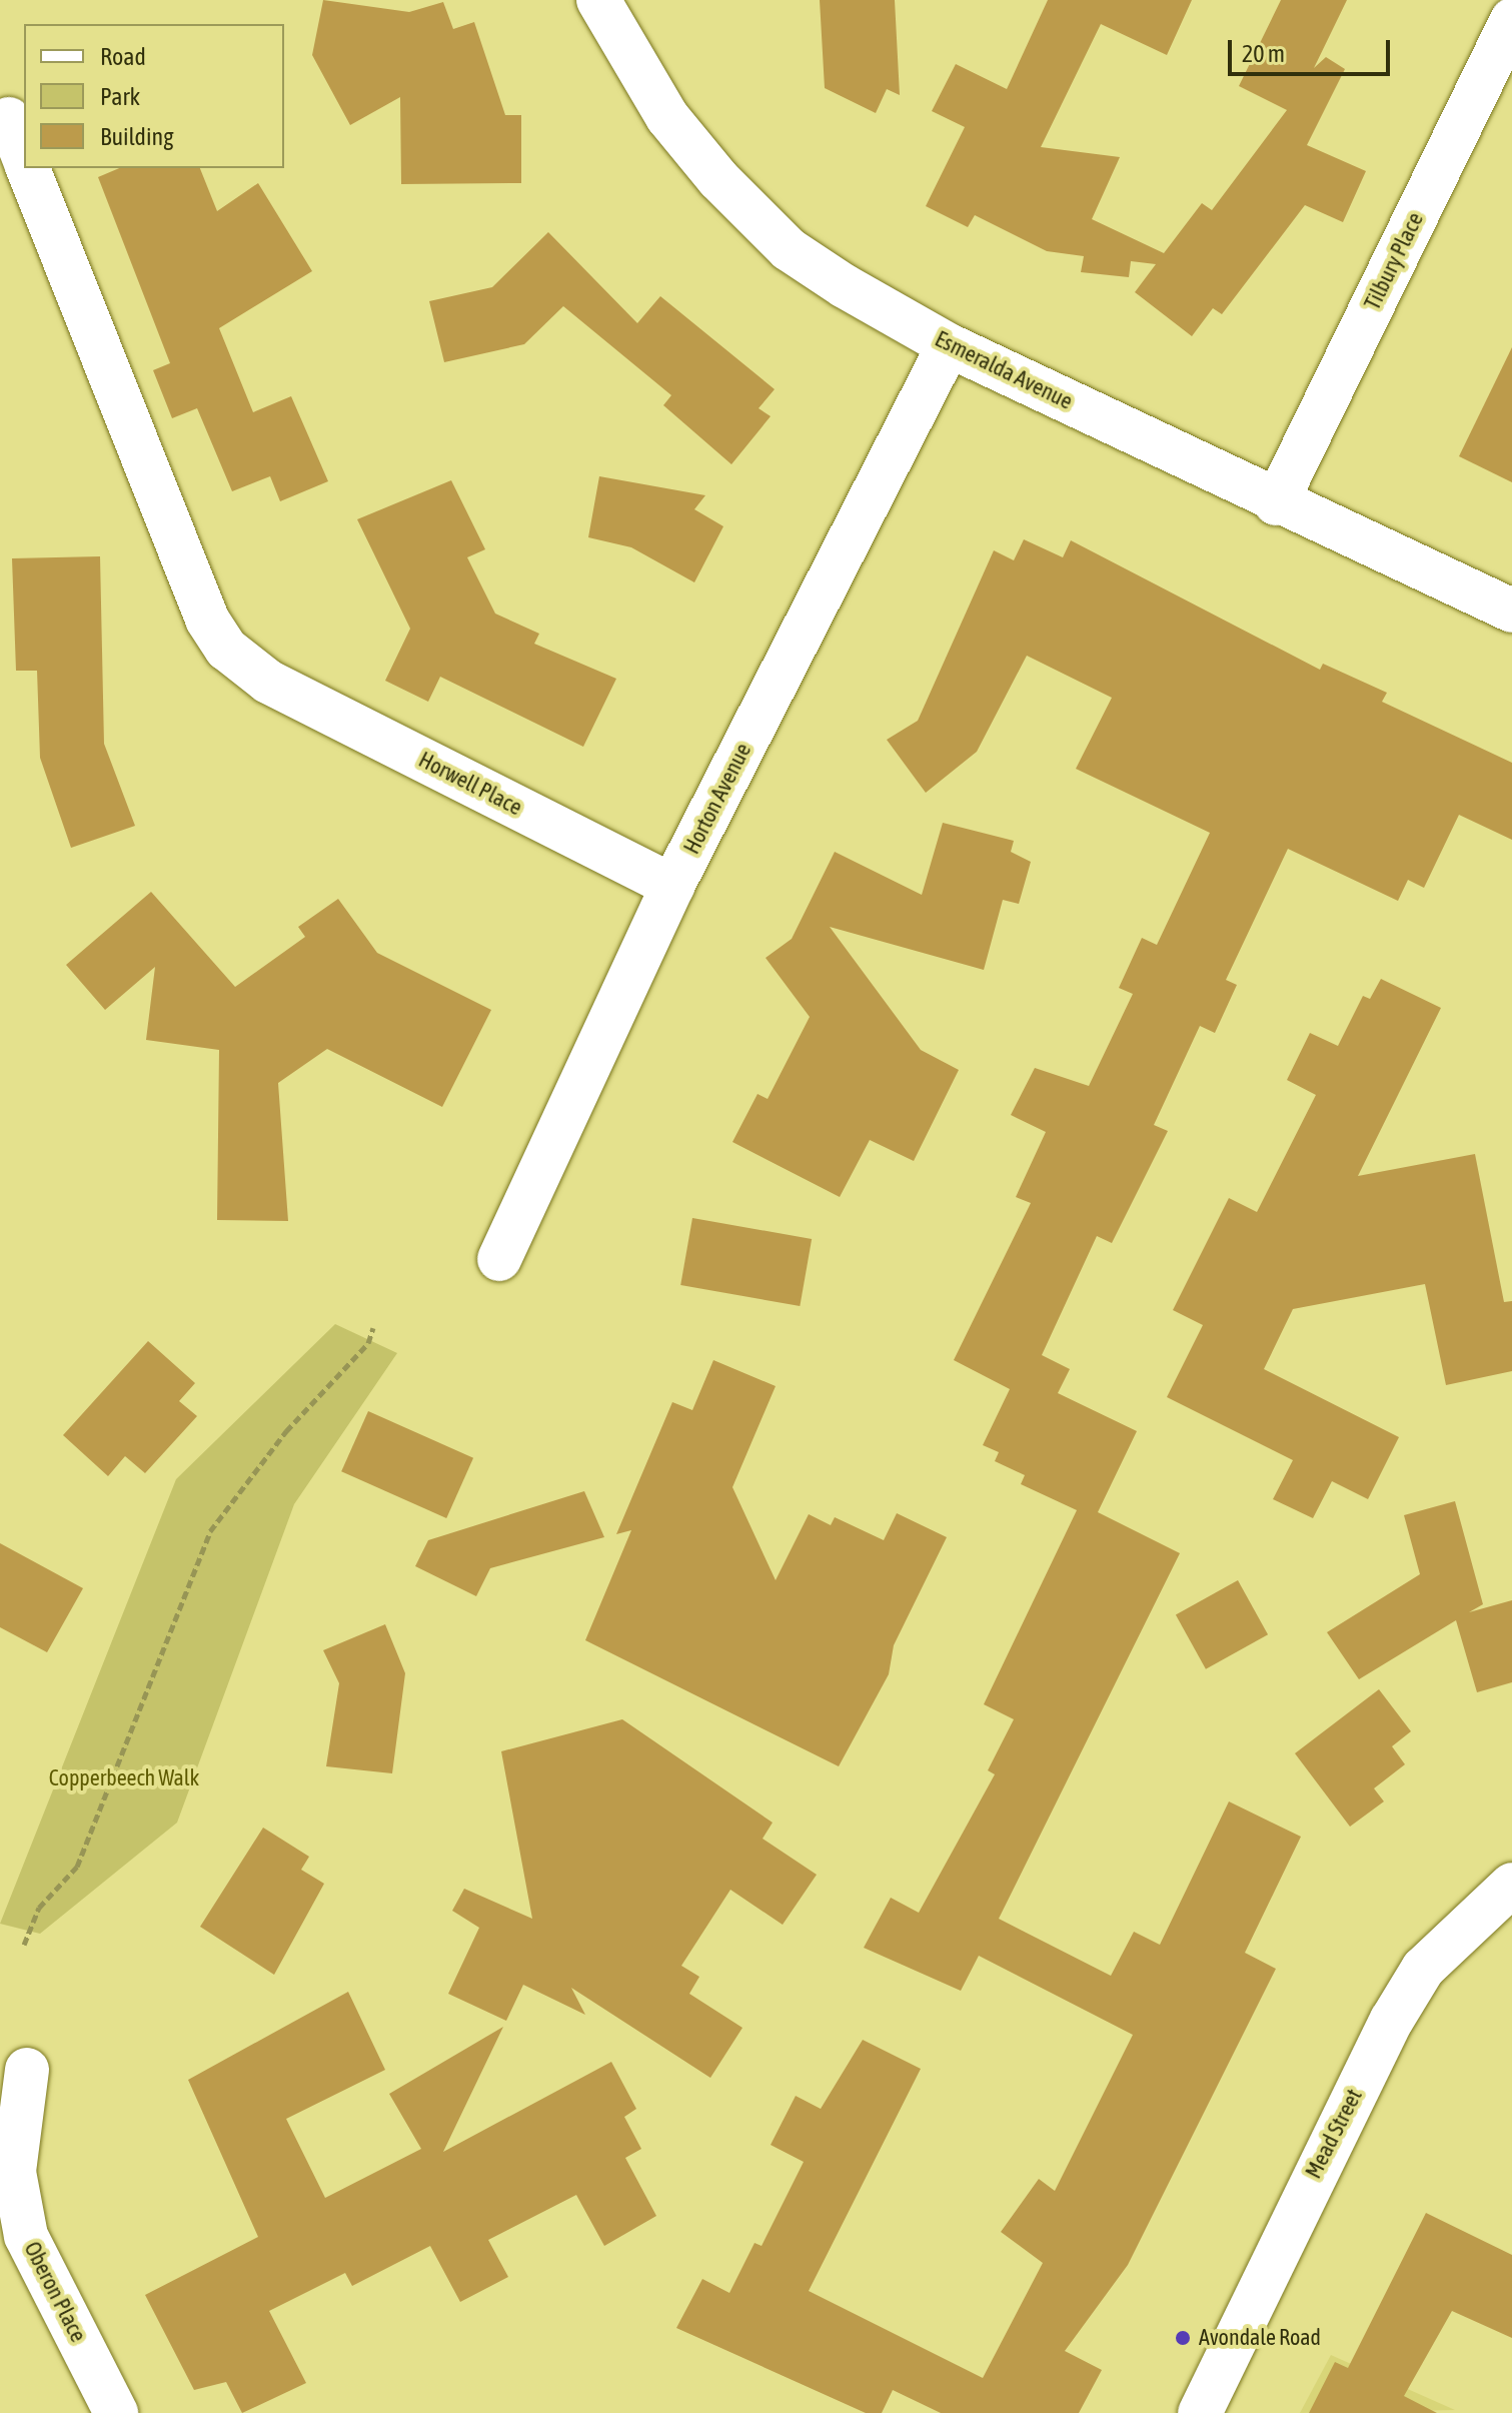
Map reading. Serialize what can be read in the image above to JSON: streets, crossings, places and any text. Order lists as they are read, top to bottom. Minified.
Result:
{"streets":{"street":["Tilbury Place","Esmeralda Avenue","Horwell Place","Horton Avenue","Mead Street","Oberon Place"]},"crossings":[["Tilbury Place","Esmeralda Avenue"],["Esmeralda Avenue","Horton Avenue"],["Horwell Place","Horton Avenue"]],"parks":["Copperbeech Walk"],"places":["Avondale Road"],"legend":["Road","Park","Building"],"scale_bar":"20 m"}
